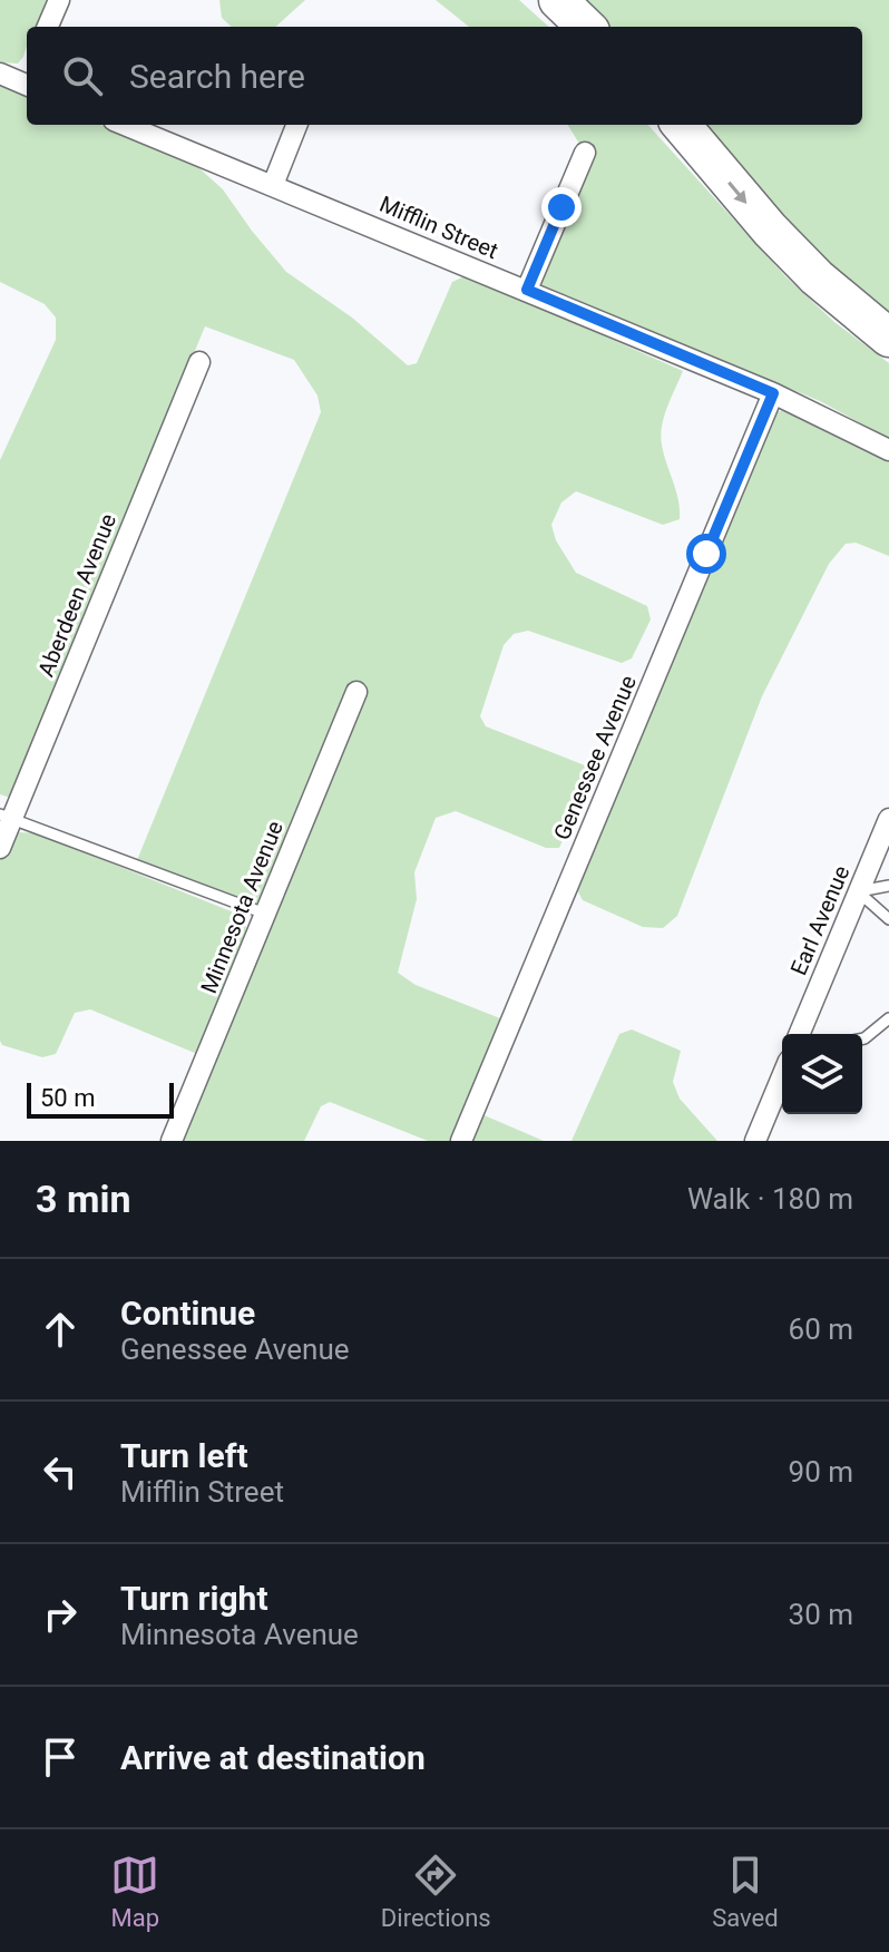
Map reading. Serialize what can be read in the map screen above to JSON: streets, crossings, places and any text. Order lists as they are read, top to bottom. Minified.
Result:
{"streets":{"street":["Mifflin Street","Aberdeen Avenue","Genessee Avenue","Minnesota Avenue","Earl Avenue"]},"crossings":[["Mifflin Street","Genessee Avenue"]],"scale_bar":"50 m","page":{"search":"Search here","scale":"50 m","heading":["3 min","Walk · 180 m"],"list":[["Continue","Genessee Avenue","60 m"],["Turn left","Mifflin Street","90 m"],["Turn right","Minnesota Avenue","30 m"],"Arrive at destination"],"nav":["Map","Directions","Saved"]}}
